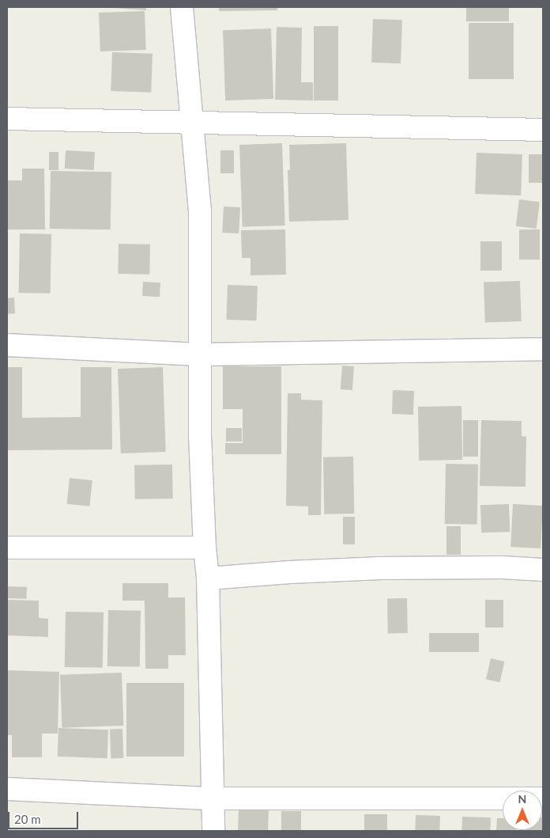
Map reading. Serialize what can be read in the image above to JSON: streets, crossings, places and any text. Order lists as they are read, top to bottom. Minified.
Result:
{"scale_bar":"20 m","north":"top"}
